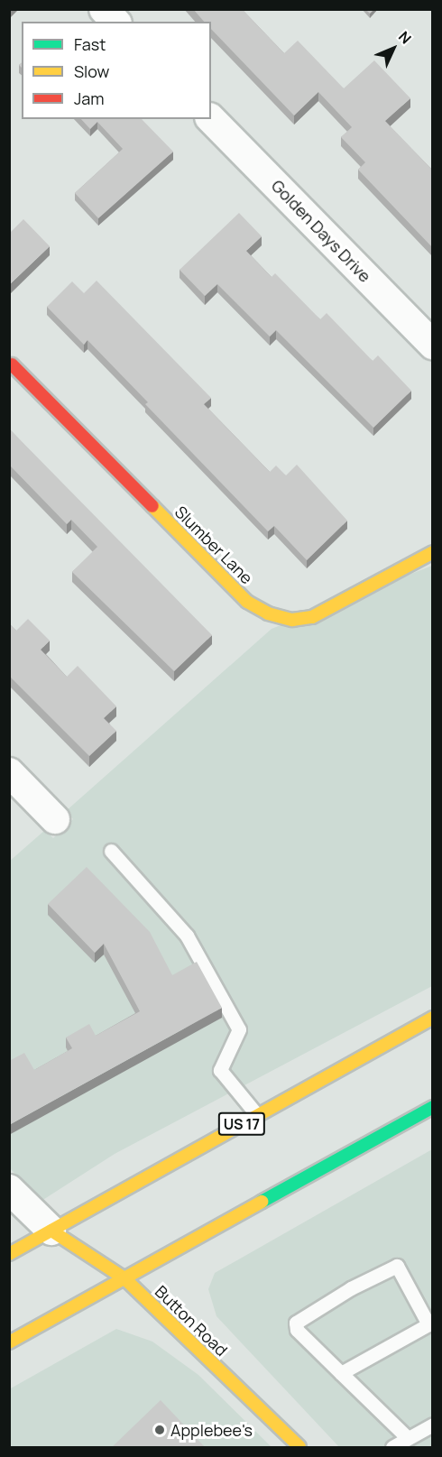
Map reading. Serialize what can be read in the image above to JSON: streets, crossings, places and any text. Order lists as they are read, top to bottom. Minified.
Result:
{"streets":{"main road":["Slumber Lane","US 17","Button Road"],"street":["Golden Days Drive"]},"crossings":[["US 17","Button Road"]],"places":["Applebee's"],"legend":["Fast","Slow","Jam"],"north":"top right"}
